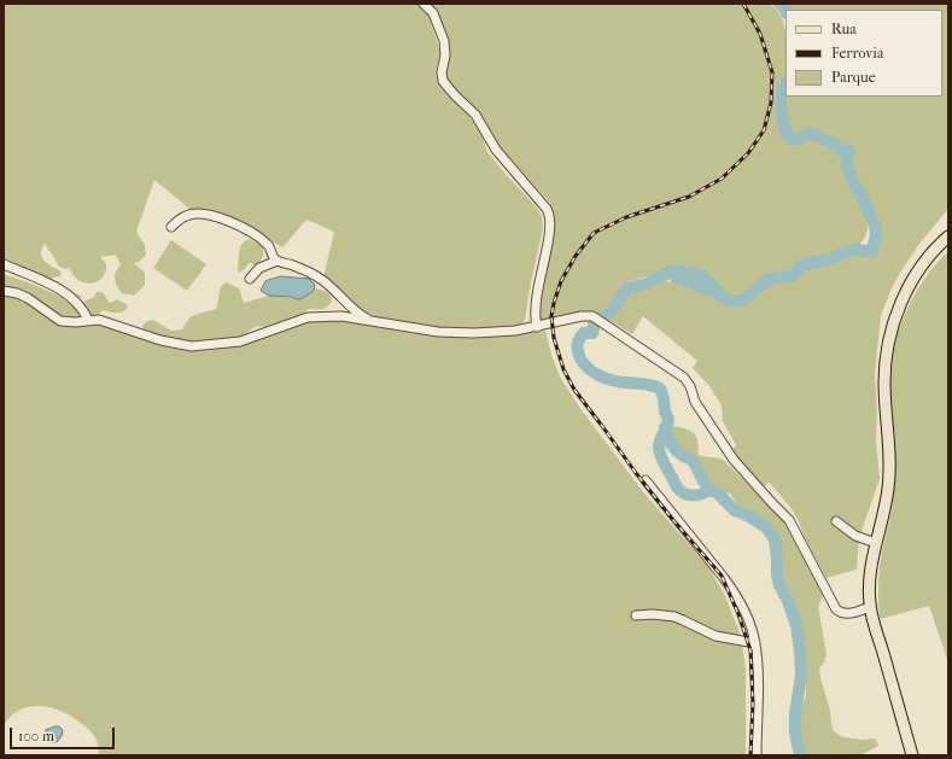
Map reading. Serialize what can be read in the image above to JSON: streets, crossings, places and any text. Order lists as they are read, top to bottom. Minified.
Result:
{"legend":["Rua","Ferrovia","Parque"],"scale_bar":"100 m"}
